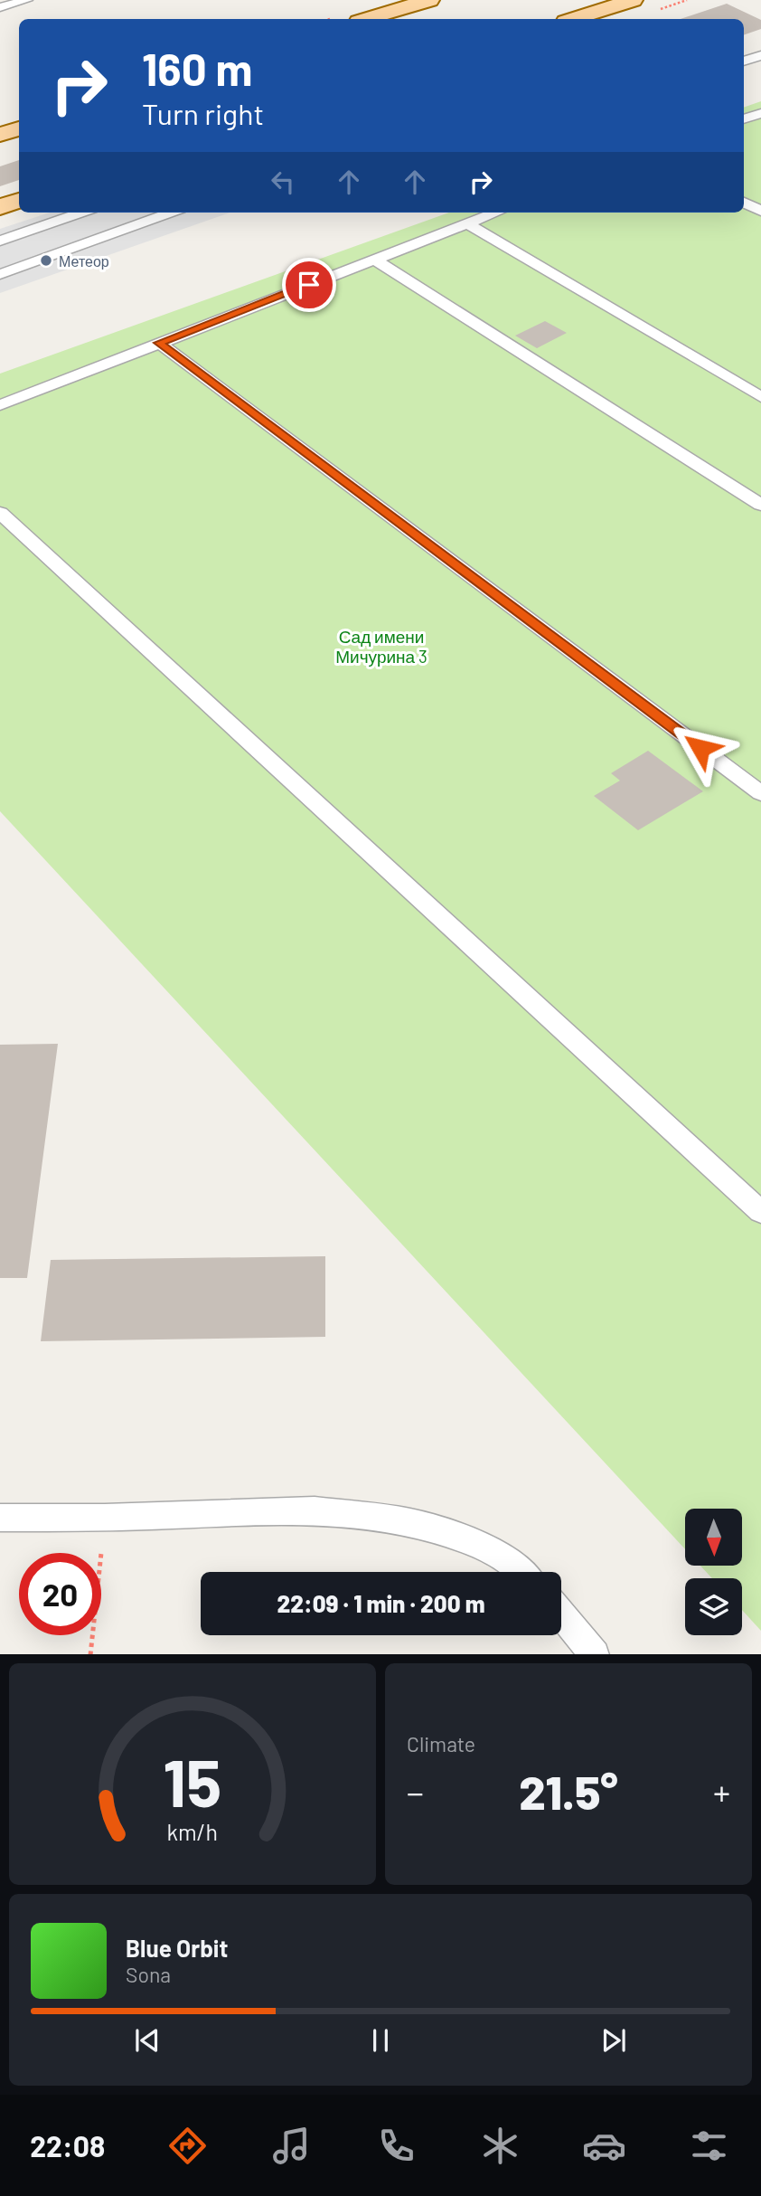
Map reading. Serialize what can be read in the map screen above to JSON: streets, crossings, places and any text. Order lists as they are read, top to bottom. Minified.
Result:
{"parks":["Сад имени Мичурина 3"],"places":["Метеор"],"north":"bottom","page":{"turn":["160 m","Turn right"],"limit":"20","trip":"22:09 · 1 min · 200 m","tile":"Climate","heat":["−","21.5°","+"],"song":["Blue Orbit","Sona"],"tabs":"22:08","gauge":["15","km/h"]}}
